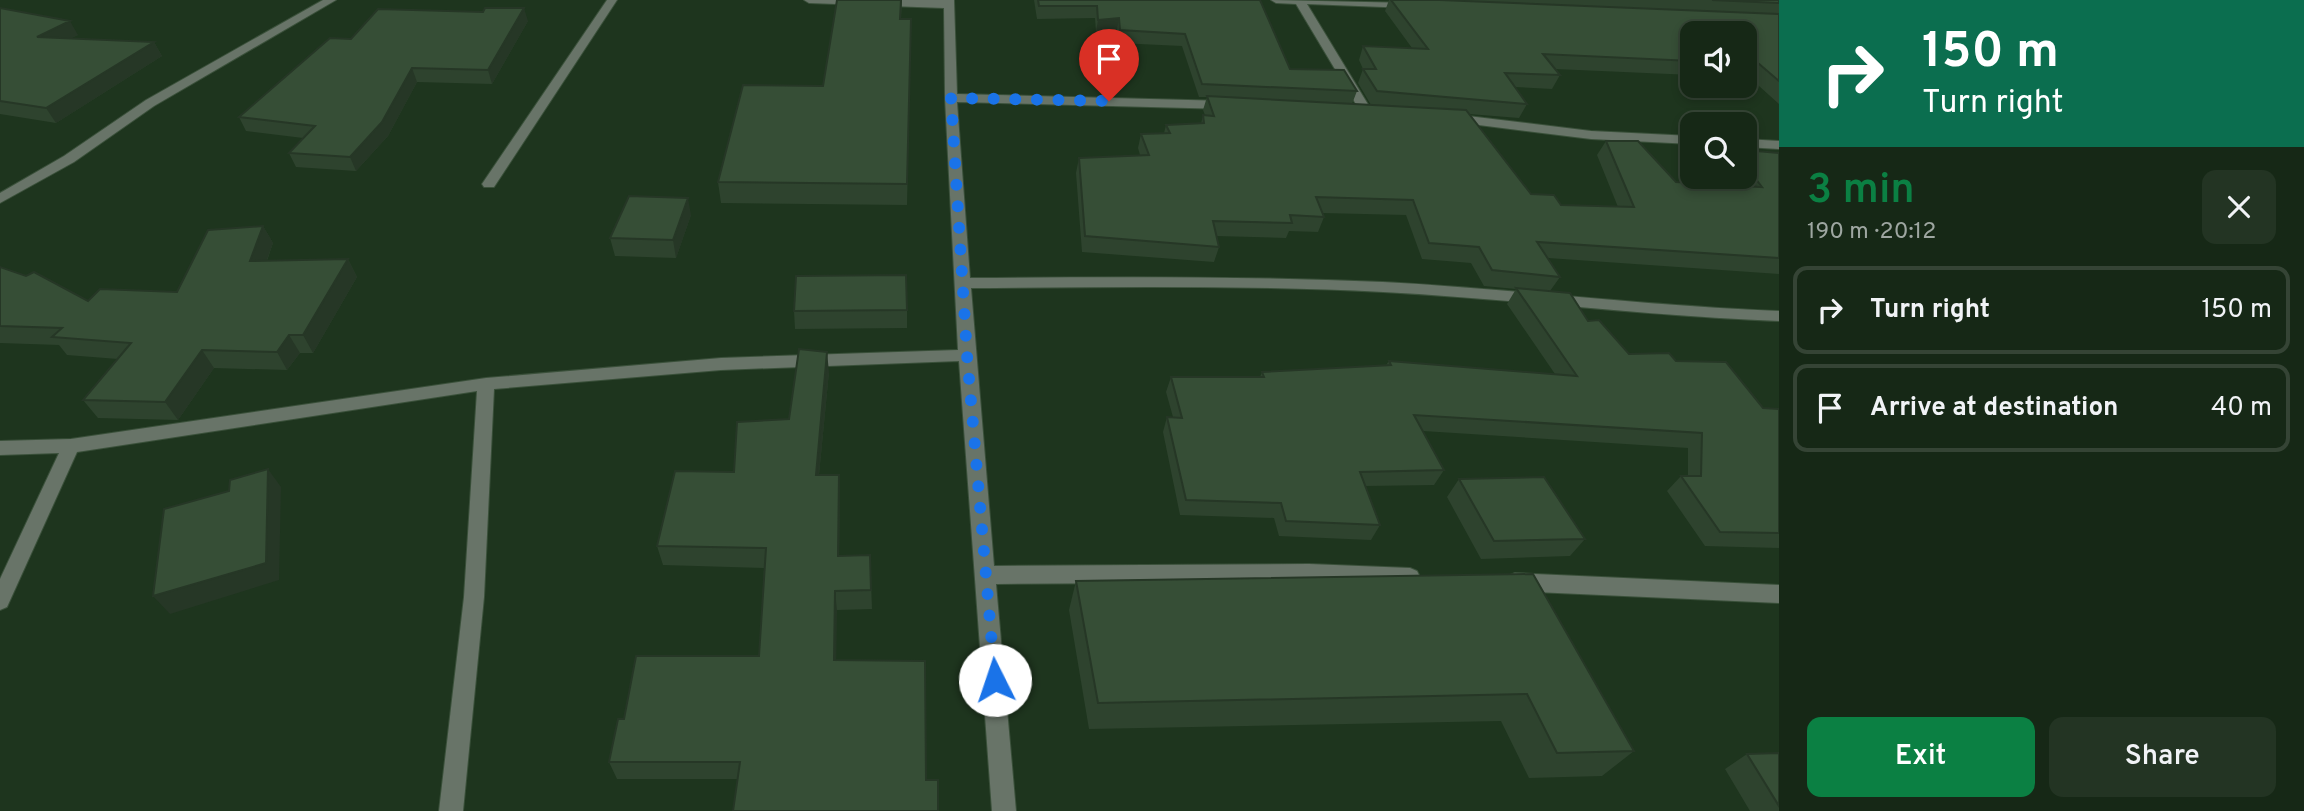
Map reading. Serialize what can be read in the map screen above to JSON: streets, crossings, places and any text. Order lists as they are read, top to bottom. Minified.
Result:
{"page":{"turn":["150 m","Turn right"],"heading":["3 min","190 m · 20:12"],"list":[{"name":"Turn right","value":"150 m"},{"name":"Arrive at destination","value":"40 m"}],"buttons":["Exit","Share"]}}
